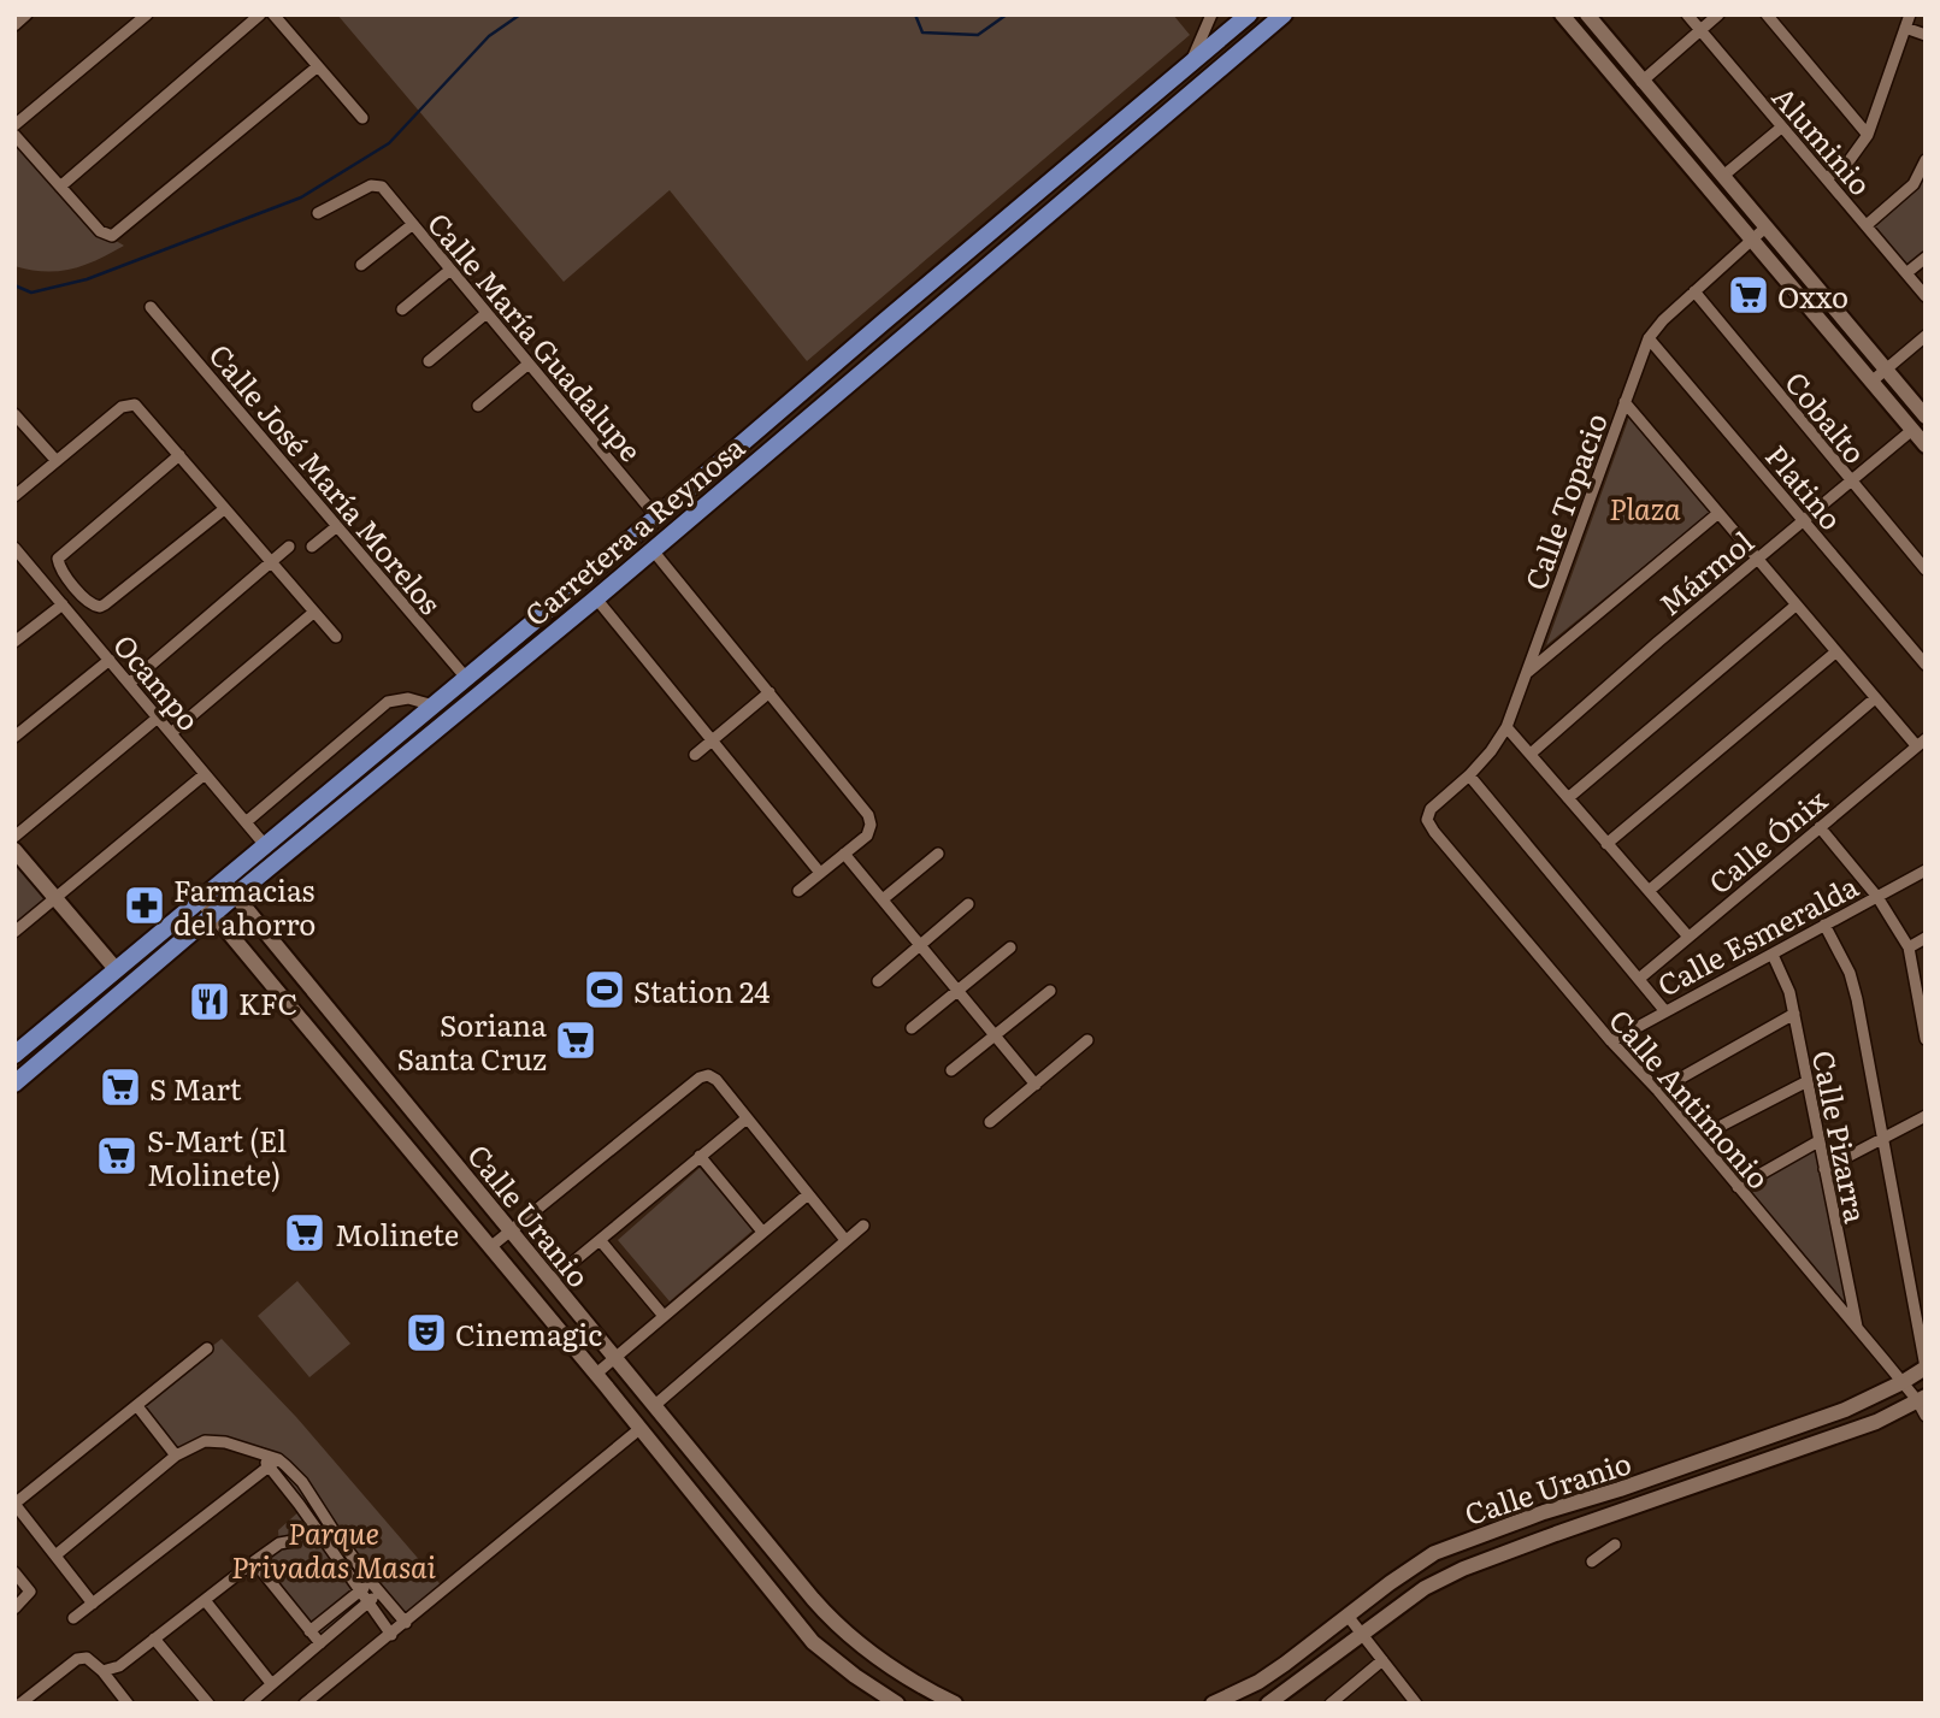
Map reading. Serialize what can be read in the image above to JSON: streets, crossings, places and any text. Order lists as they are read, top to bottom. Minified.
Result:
{"streets":{"main road":["Carretera a Reynosa"],"street":["Aluminio","Calle María Guadalupe","Cobalto","Calle José María Morelos","Platino","Calle Topacio","Mármol","Ocampo","Calle Ónix","Calle Esmeralda","Calle Antimonio","Calle Pizarra","Calle Uranio"]},"crossings":[["Calle María Guadalupe","Carretera a Reynosa"],["Cobalto","Calle Topacio"],["Cobalto","Mármol"],["Calle José María Morelos","Carretera a Reynosa"],["Platino","Calle Topacio"],["Platino","Mármol"],["Calle Topacio","Calle Antimonio"],["Carretera a Reynosa","Ocampo"],["Carretera a Reynosa","Calle Uranio"],["Calle Esmeralda","Calle Antimonio"],["Calle Esmeralda","Calle Pizarra"],["Calle Antimonio","Calle Pizarra"],["Calle Antimonio","Calle Uranio"]],"parks":["Plaza","Parque Privadas Masai"],"places":{"supermarket":["Oxxo","Soriana Santa Cruz","S Mart","S-Mart (El Molinete)","Molinete"],"pharmacy":["Farmacias del ahorro"],"sports":["Station 24"],"restaurant":["KFC"],"theatre":["Cinemagic"]}}
